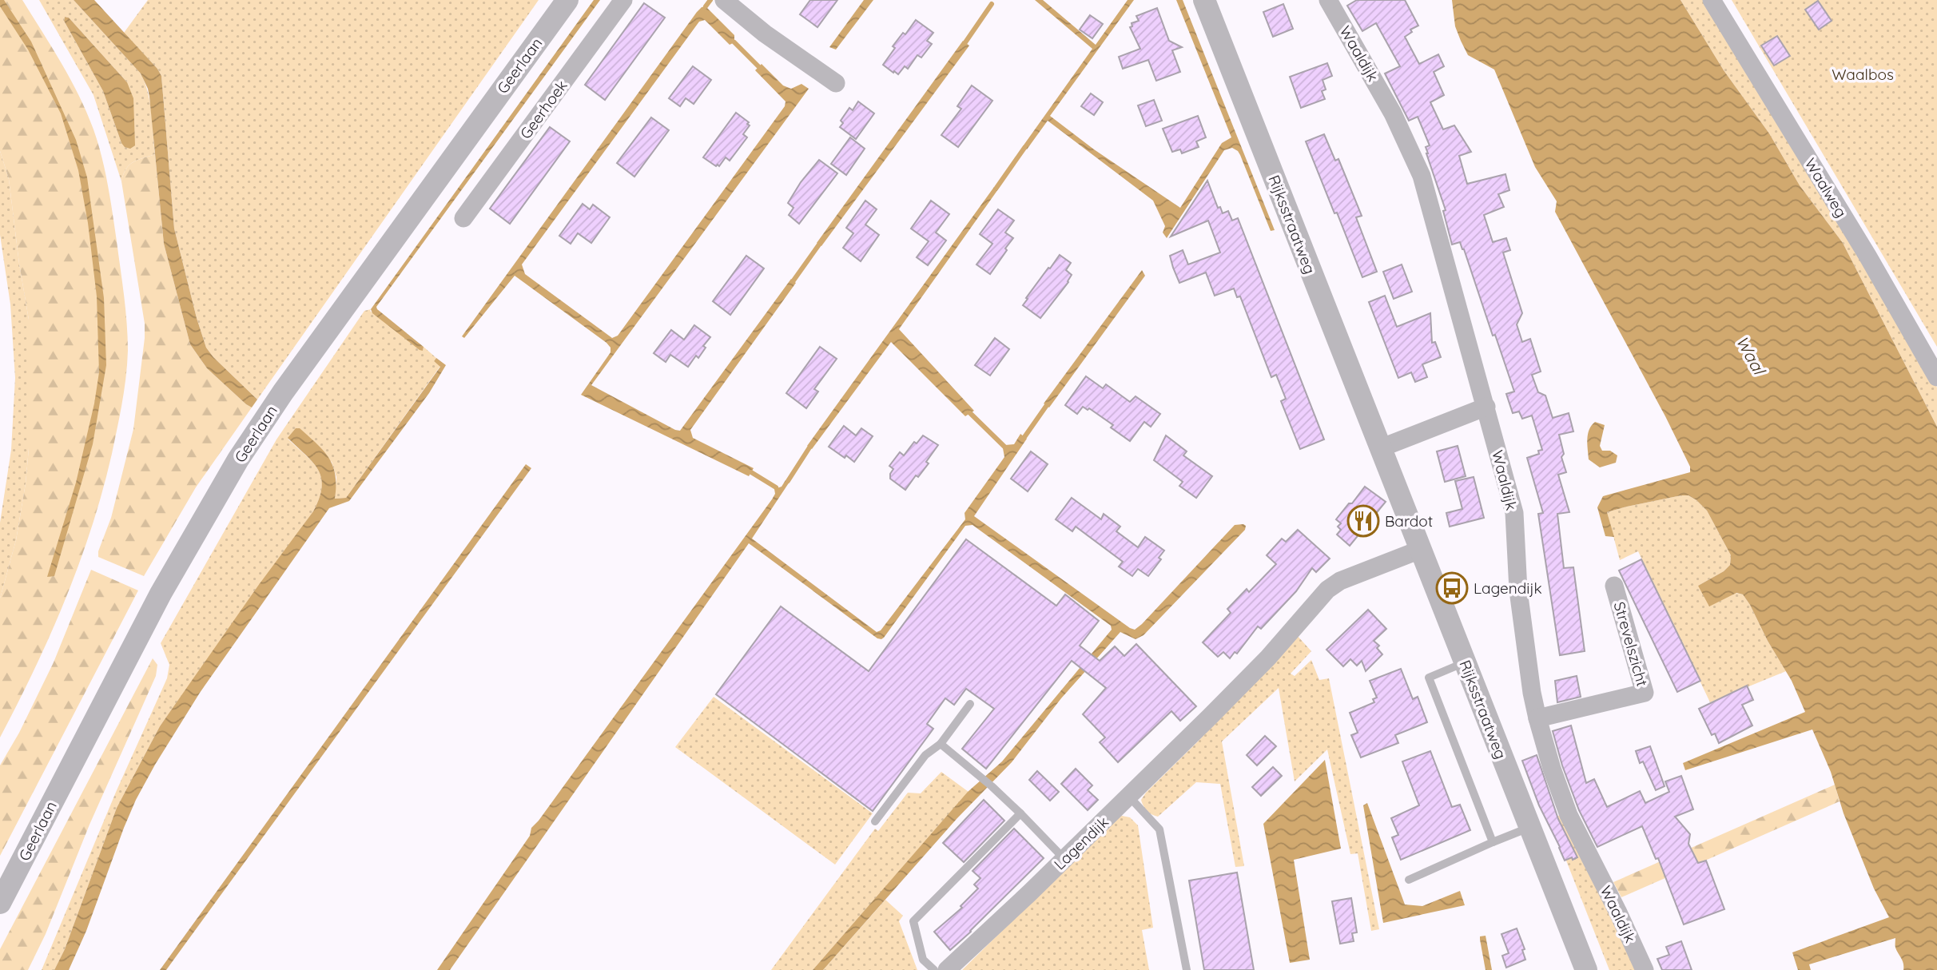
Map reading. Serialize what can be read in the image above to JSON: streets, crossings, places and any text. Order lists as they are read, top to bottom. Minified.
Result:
{"streets":{"street":["Waaldijk","Geerlaan","Geerhoek","Waalweg","Rijksstraatweg","Strevelszicht","Lagendijk"]},"crossings":[["Waaldijk","Strevelszicht"],["Rijksstraatweg","Lagendijk"]],"water":["Waal"],"parks":["Waalbos"],"places":{"restaurant":["Bardot"],"bus stop":["Lagendijk"]}}
